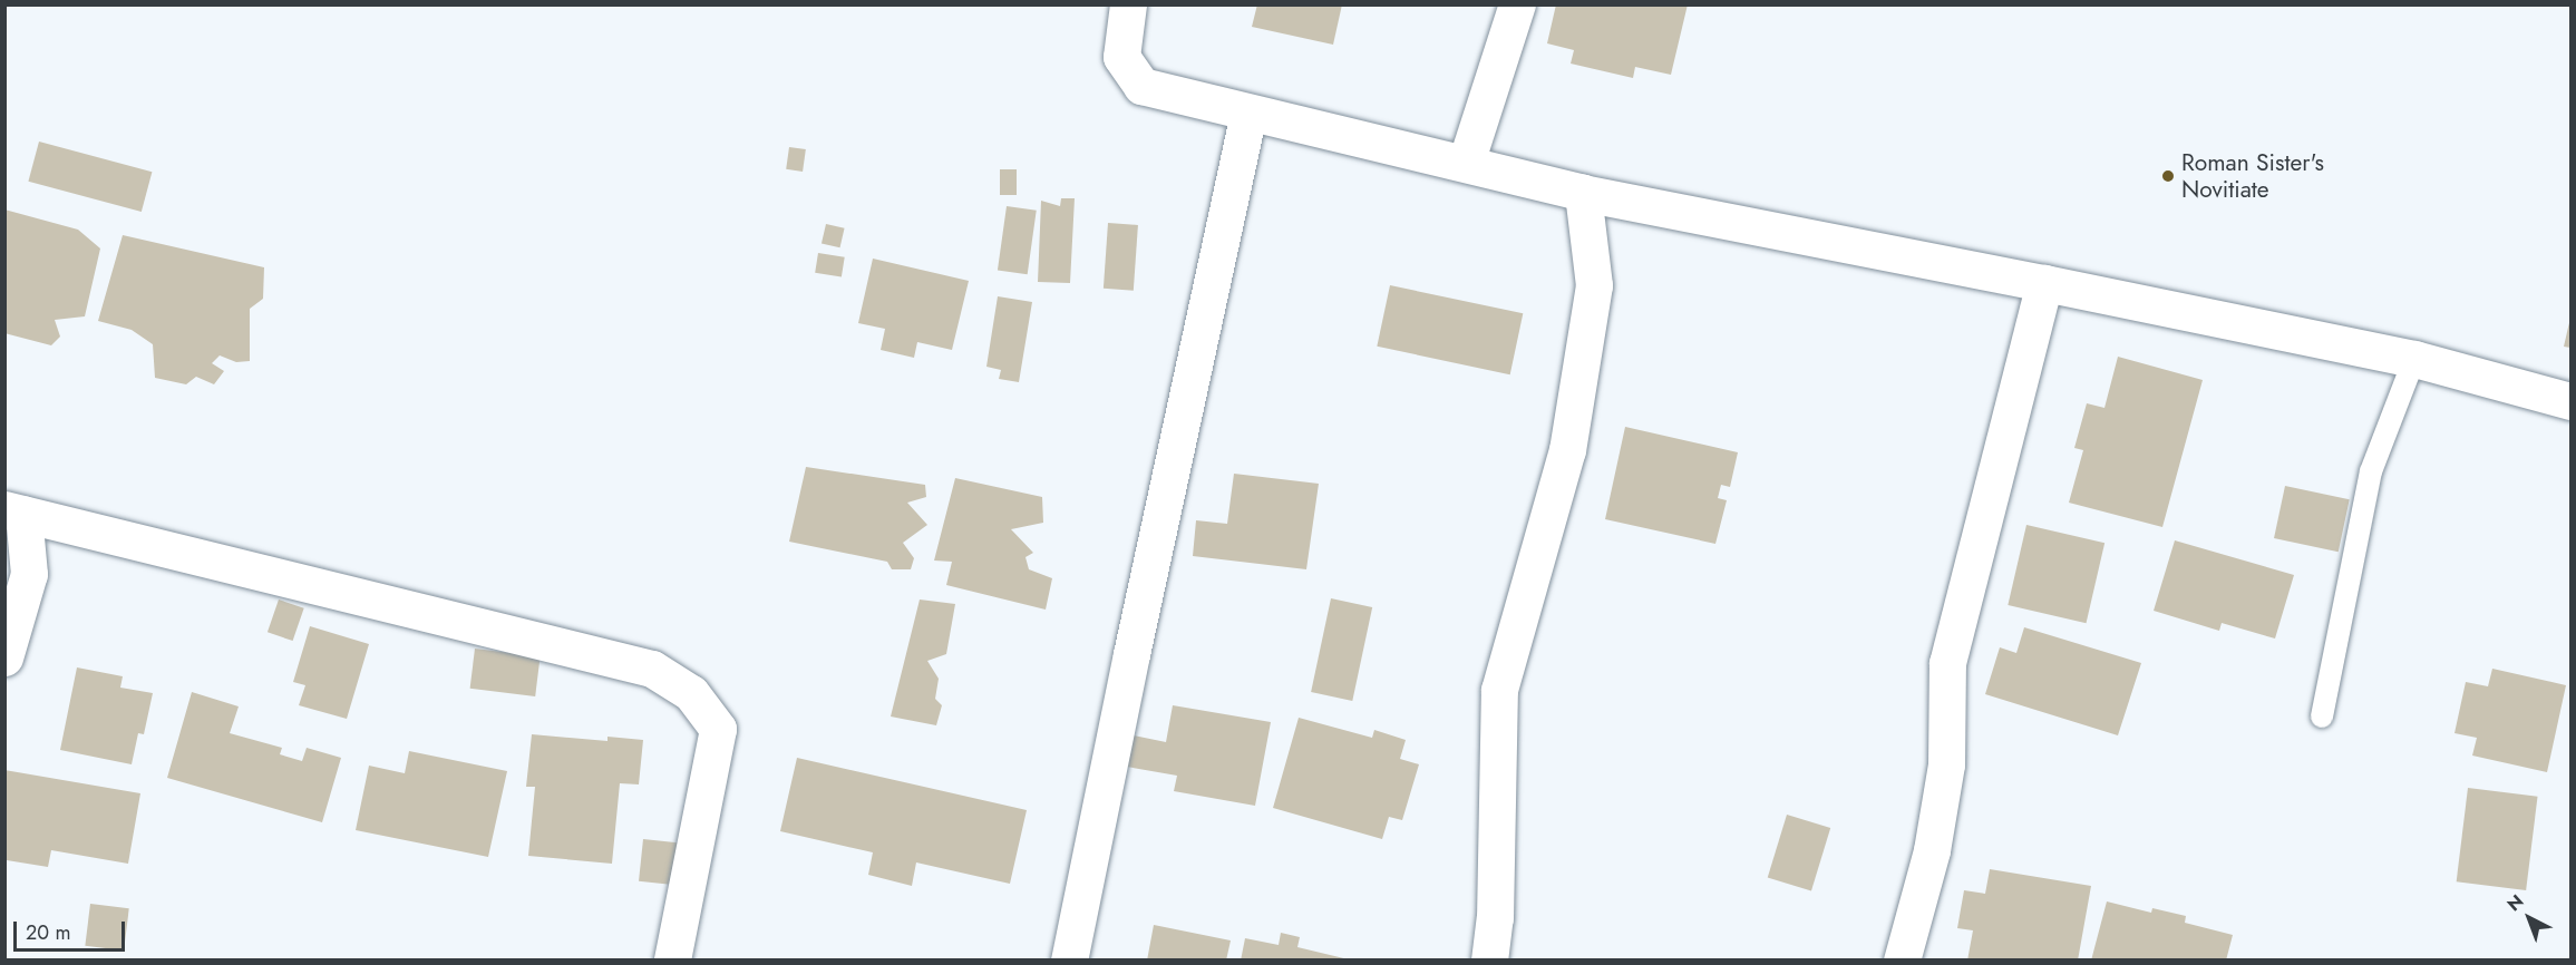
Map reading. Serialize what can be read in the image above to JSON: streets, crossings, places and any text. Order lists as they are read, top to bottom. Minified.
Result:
{"places":["Roman Sister's Novitiate"],"scale_bar":"20 m","north":"top left"}
